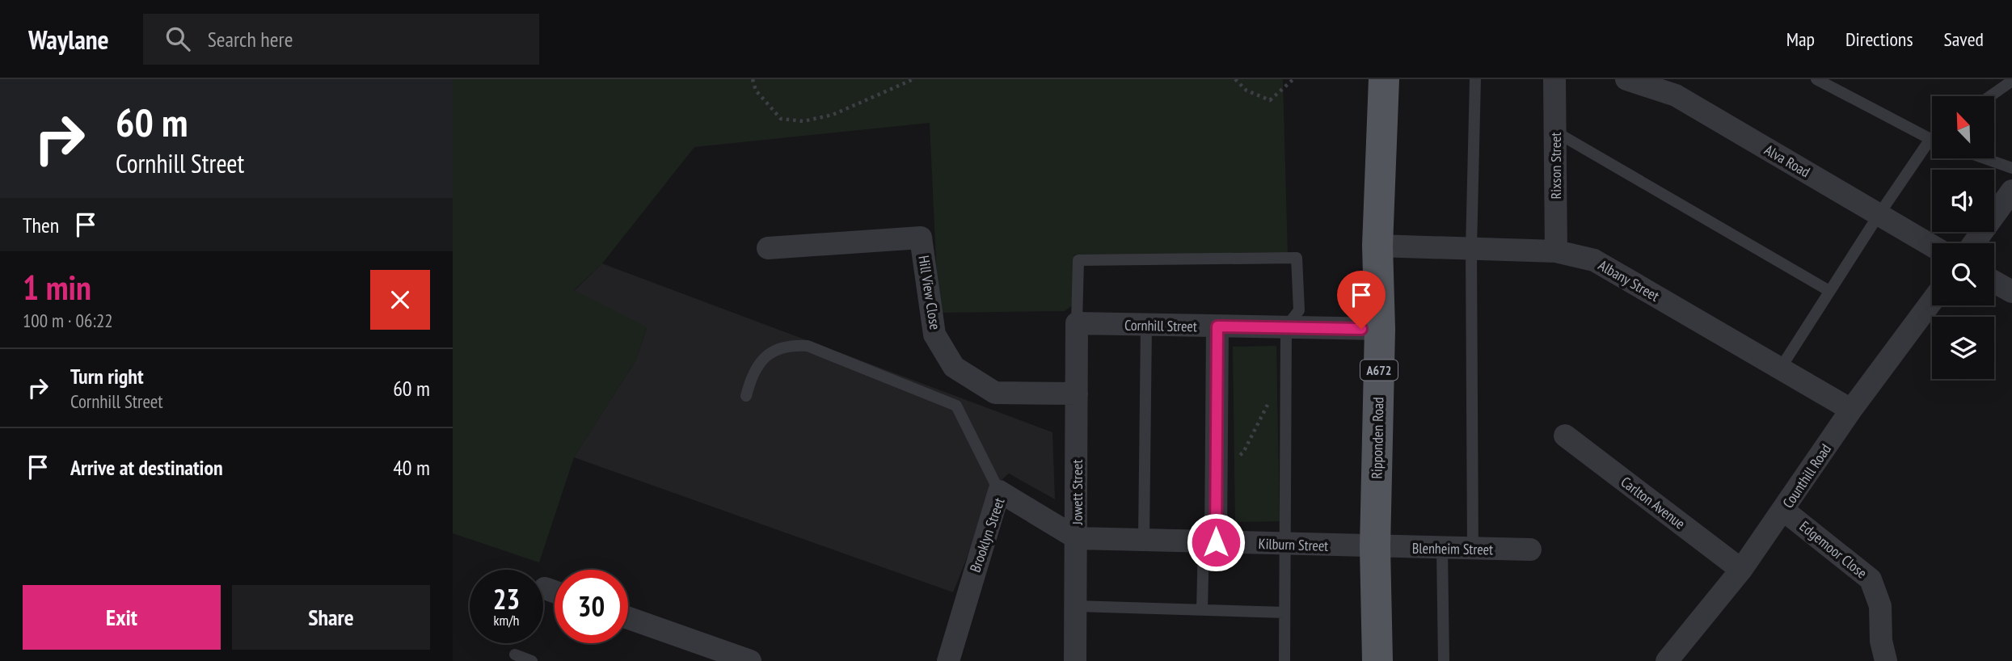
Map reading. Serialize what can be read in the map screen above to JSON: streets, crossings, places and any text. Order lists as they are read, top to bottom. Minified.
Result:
{"streets":{"main road":["A672","Ripponden Road"],"street":["Alva Road","Rixson Street","Albany Street","Hill View Close","Cornhill Street","Counthill Road","Jowett Street","Carlton Avenue","Brooklyn Street","Kilburn Street","Blenheim Street","Edgemoor Close"]},"crossings":[["Rixson Street","Albany Street"],["Albany Street","Ripponden Road"],["Albany Street","Counthill Road"],["Hill View Close","Jowett Street"],["Cornhill Street","Ripponden Road"],["Cornhill Street","Jowett Street"],["Ripponden Road","Kilburn Street"],["Ripponden Road","Blenheim Street"],["Counthill Road","Carlton Avenue"],["Counthill Road","Edgemoor Close"],["Jowett Street","Brooklyn Street"],["Jowett Street","Kilburn Street"],["Brooklyn Street","Kilburn Street"],["Kilburn Street","Blenheim Street"]],"north":"top left","page":{"header":"Waylane","search":"Search here","nav":["Map","Directions","Saved"],"turn":["60 m","Cornhill Street"],"then":"Then","heading":["1 min","100 m · 06:22"],"list":[{"name":"Turn right","note":"Cornhill Street","value":"60 m"},{"name":"Arrive at destination","value":"40 m"}],"speed":"23 km/h","limit":"30","buttons":["Exit","Share"]}}
